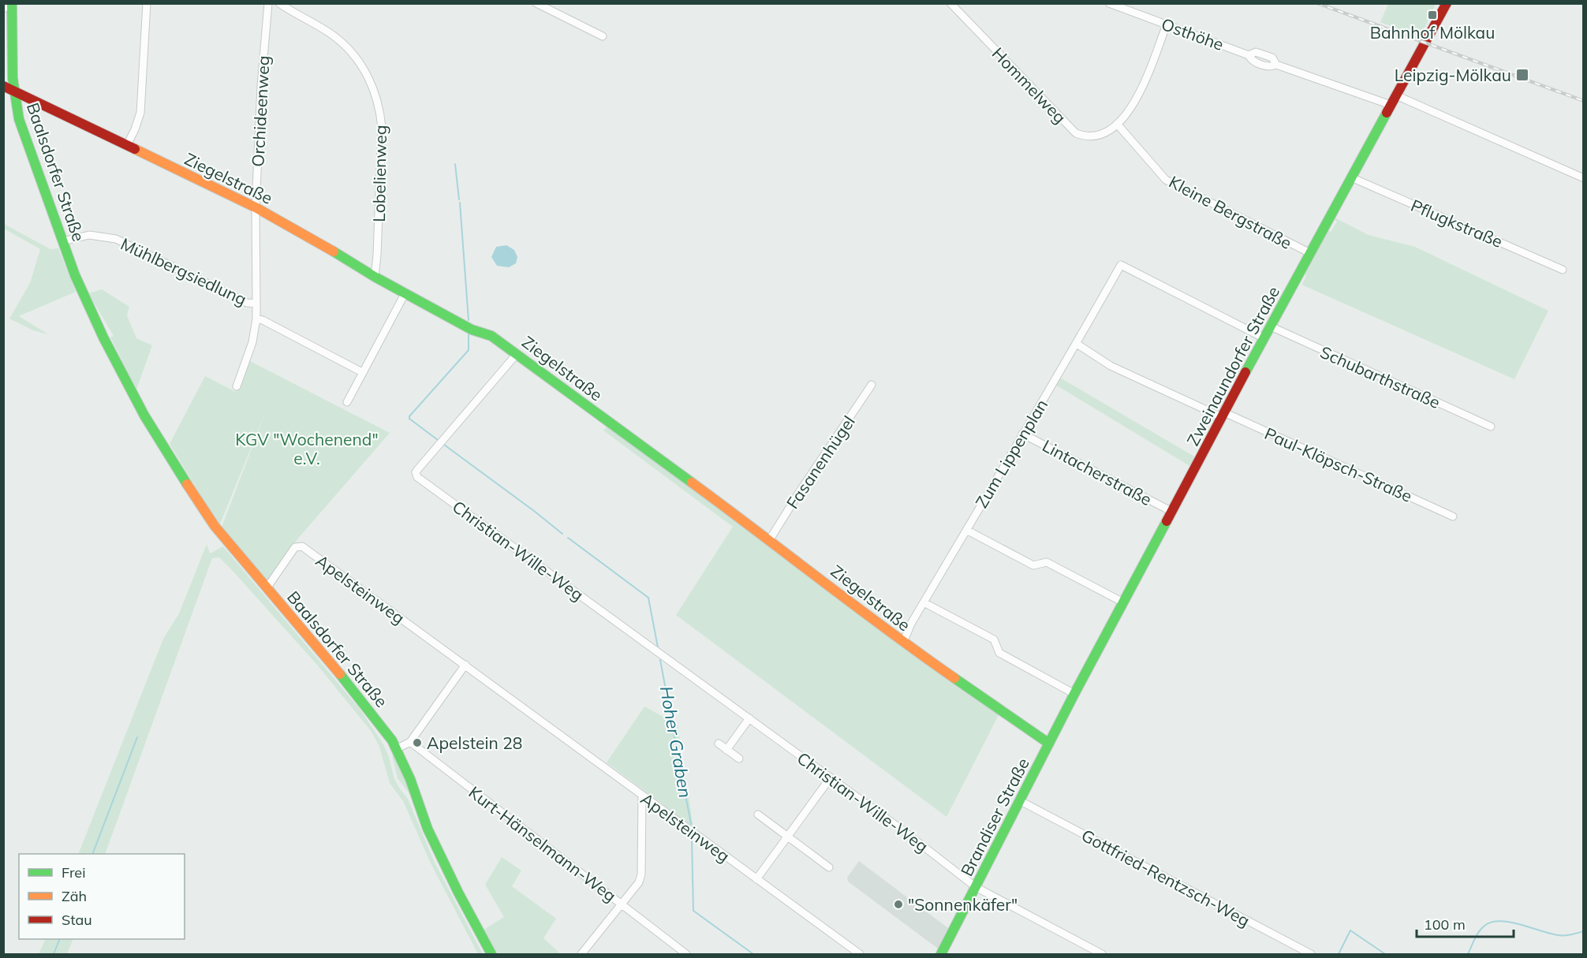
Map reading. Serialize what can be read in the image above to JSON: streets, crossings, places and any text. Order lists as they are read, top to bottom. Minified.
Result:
{"streets":{"street":["Osthöhe","Hommelweg","Orchideenweg","Baalsdorfer Straße","Lobelienweg","Ziegelstraße","Kleine Bergstraße","Pflugkstraße","Mühlbergsiedlung","Zweinaundorfer Straße","Schubarthstraße","Zum Lippenplan","Fasanenhügel","Paul-Klöpsch-Straße","Lintacherstraße","Christian-Wille-Weg","Apelsteinweg","Brandiser Straße","Kurt-Hänselmann-Weg","Gottfried-Rentzsch-Weg"]},"crossings":[["Osthöhe","Hommelweg"],["Osthöhe","Zweinaundorfer Straße"],["Hommelweg","Kleine Bergstraße"],["Orchideenweg","Ziegelstraße"],["Orchideenweg","Mühlbergsiedlung"],["Baalsdorfer Straße","Ziegelstraße"],["Baalsdorfer Straße","Mühlbergsiedlung"],["Baalsdorfer Straße","Apelsteinweg"],["Lobelienweg","Ziegelstraße"],["Ziegelstraße","Zweinaundorfer Straße"],["Ziegelstraße","Zum Lippenplan"],["Ziegelstraße","Fasanenhügel"],["Ziegelstraße","Christian-Wille-Weg"],["Ziegelstraße","Brandiser Straße"],["Kleine Bergstraße","Zweinaundorfer Straße"],["Pflugkstraße","Zweinaundorfer Straße"],["Zweinaundorfer Straße","Schubarthstraße"],["Zweinaundorfer Straße","Zum Lippenplan"],["Zweinaundorfer Straße","Paul-Klöpsch-Straße"],["Zweinaundorfer Straße","Lintacherstraße"],["Zweinaundorfer Straße","Brandiser Straße"],["Zum Lippenplan","Paul-Klöpsch-Straße"],["Zum Lippenplan","Lintacherstraße"],["Christian-Wille-Weg","Brandiser Straße"],["Brandiser Straße","Gottfried-Rentzsch-Weg"]],"water":["Hoher Graben"],"parks":["KGV \"Wochenend\" e.V."],"places":{"transit":["Bahnhof Mölkau","Leipzig-Mölkau"],"other":["Apelstein 28","\"Sonnenkäfer\""]},"legend":["Frei","Zäh","Stau"],"scale_bar":"100 m"}
